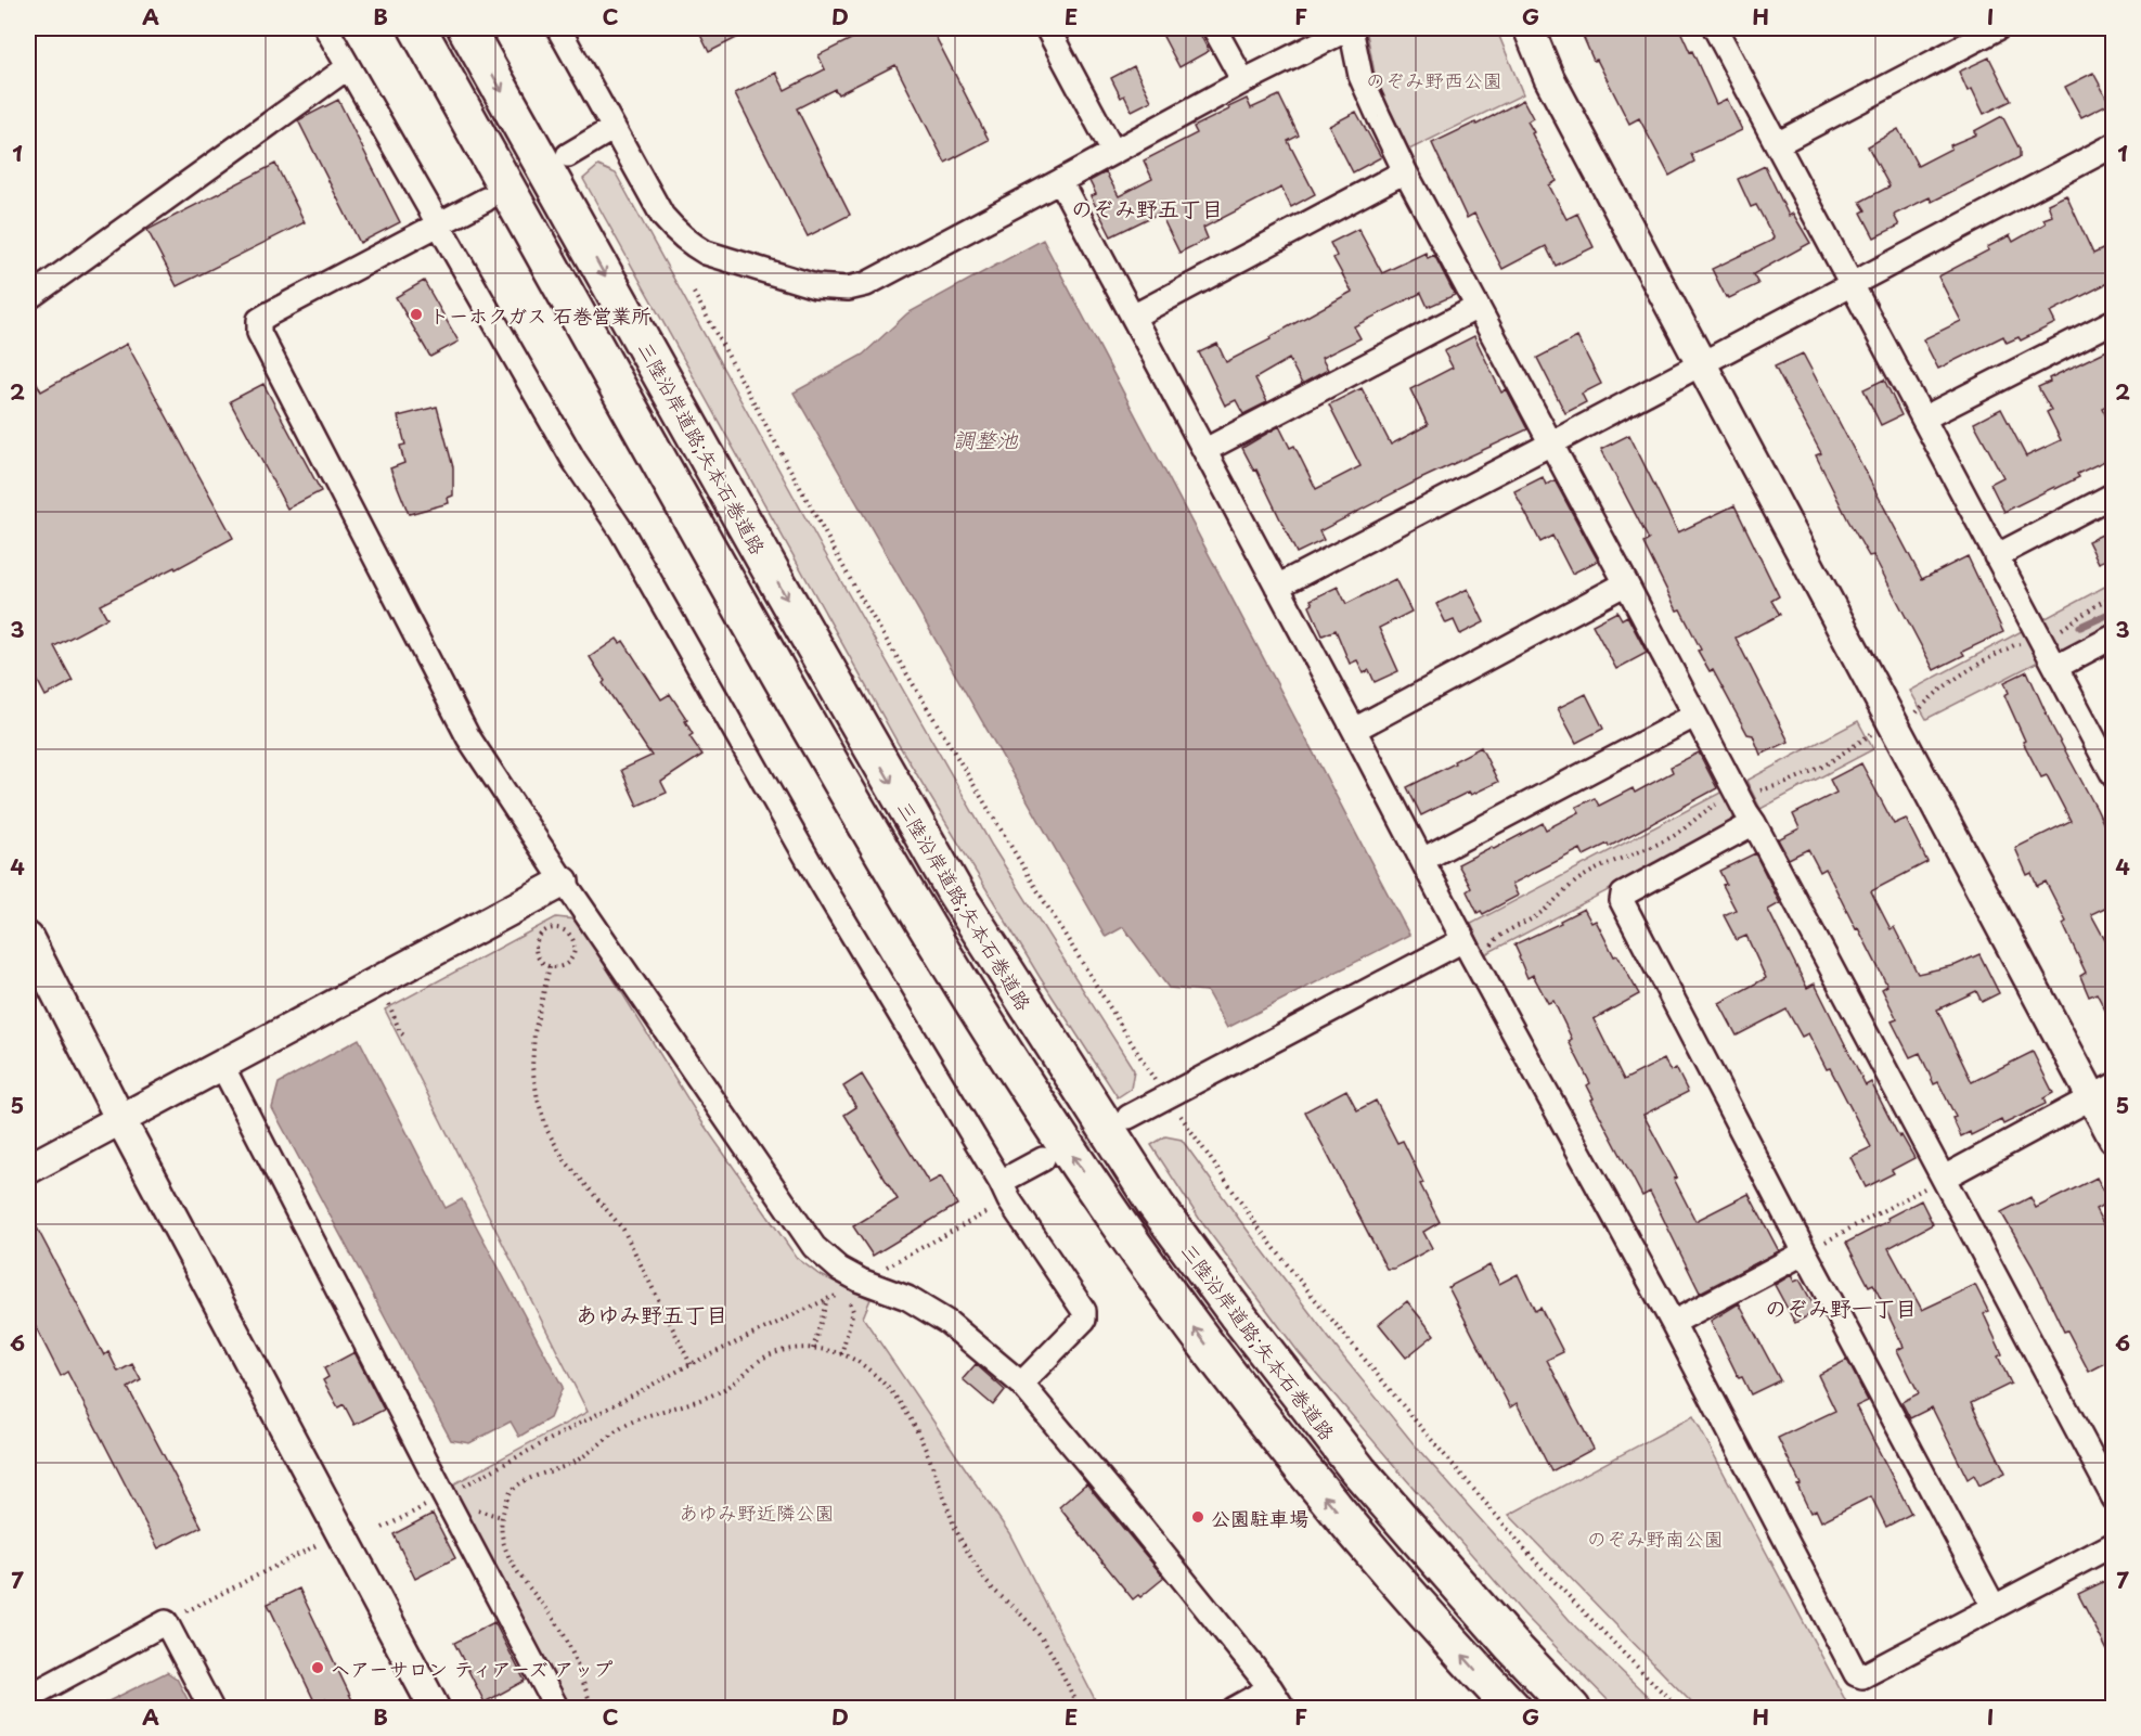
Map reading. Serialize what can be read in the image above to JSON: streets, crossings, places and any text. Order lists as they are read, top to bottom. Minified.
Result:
{"streets":{"highway":["三陸沿岸道路;矢本石巻道路"]},"districts":["のぞみ野五丁目","のぞみ野一丁目","あゆみ野五丁目"],"water":["調整池"],"parks":["のぞみ野西公園","あゆみ野近隣公園","のぞみ野南公園"],"places":["トーホクガス 石巻営業所","公園駐車場","ヘアーサロン ティアーズ アップ"],"grid":{"columns":["A","B","C","D","E","F","G","H","I"],"rows":["1","2","3","4","5","6","7"]}}
